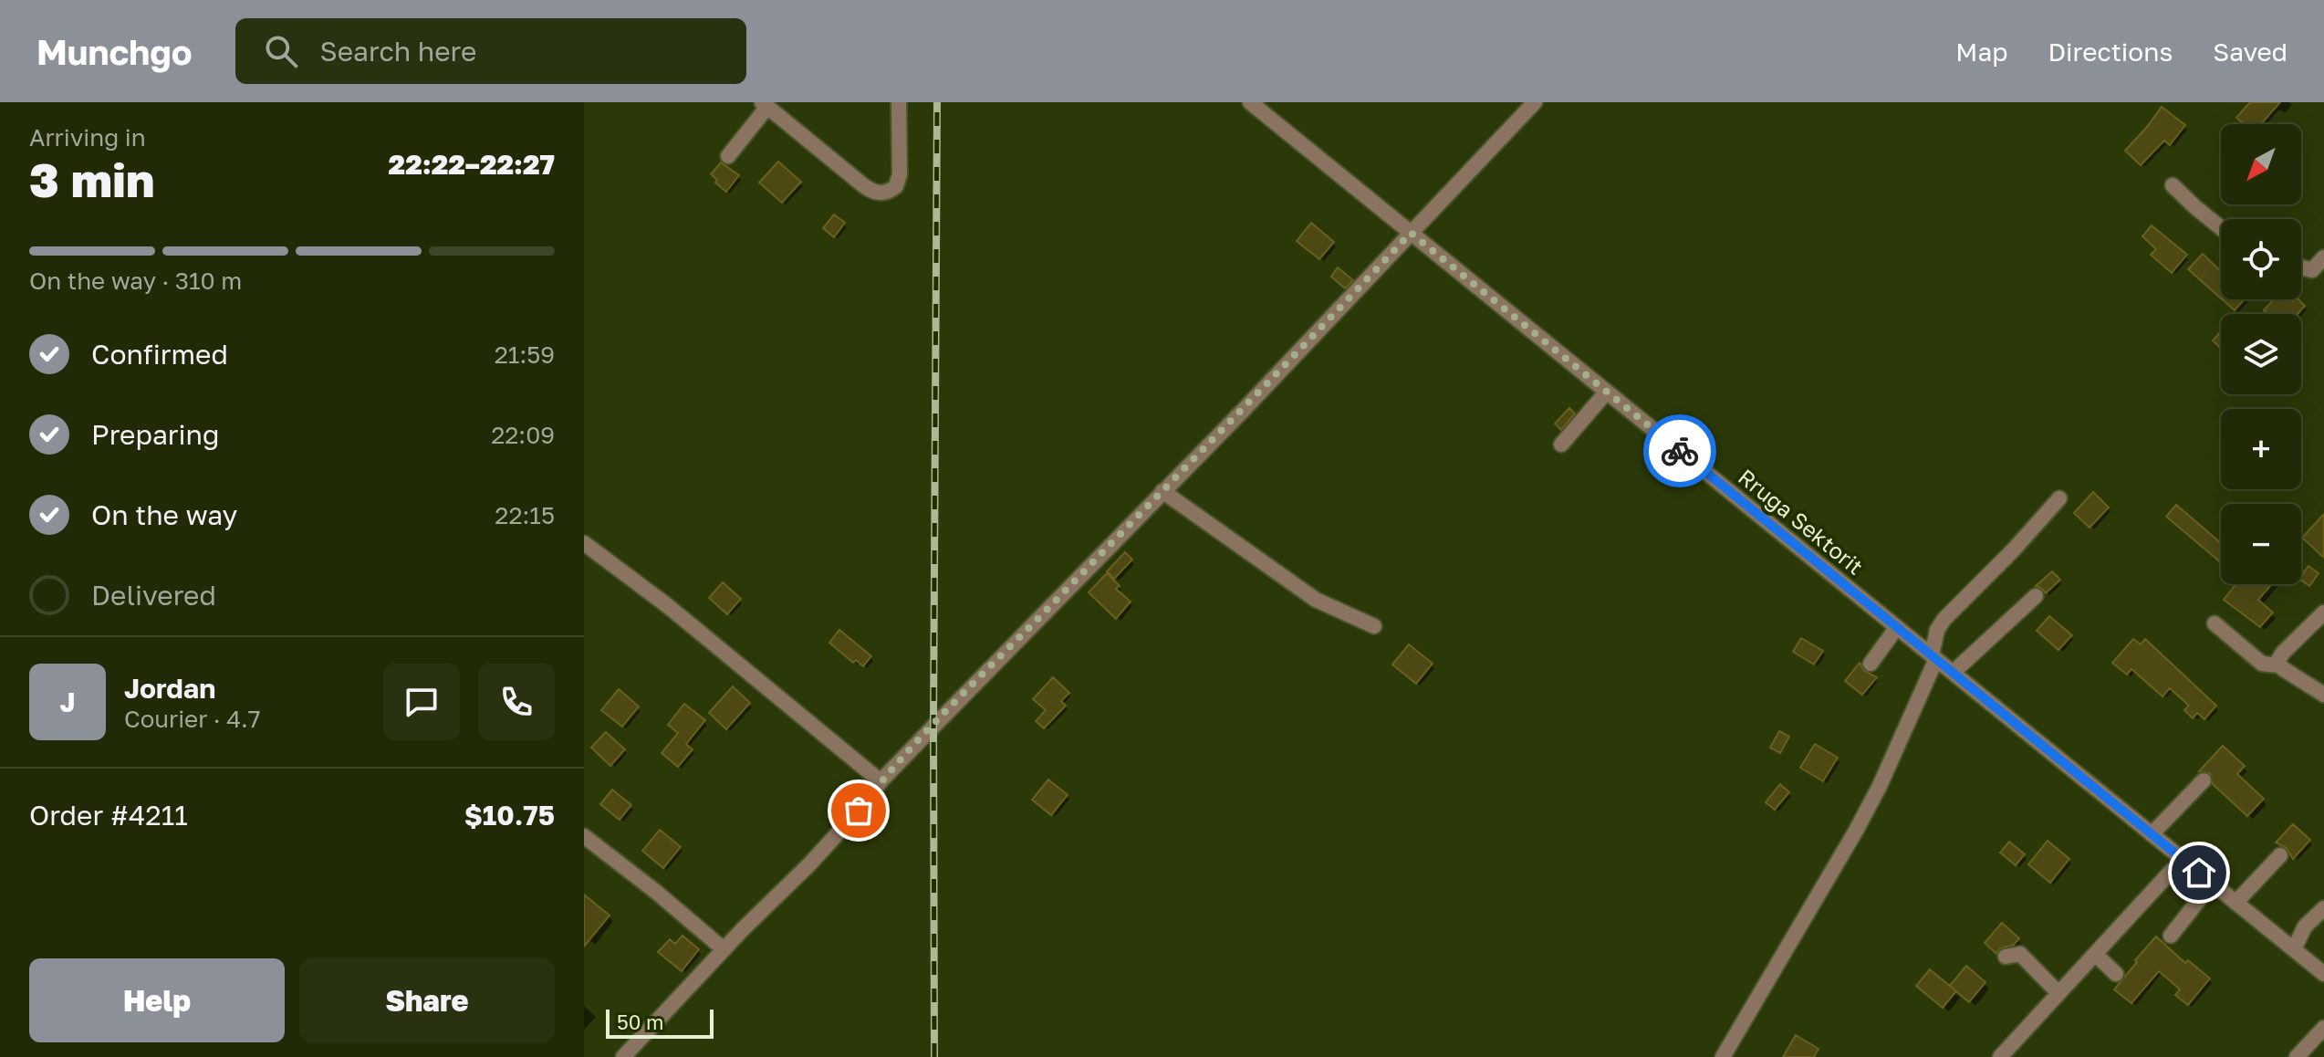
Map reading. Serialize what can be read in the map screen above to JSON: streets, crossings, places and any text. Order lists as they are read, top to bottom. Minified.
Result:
{"streets":{"street":["Rruga Sektorit"]},"scale_bar":"50 m","north":"bottom left","page":{"header":"Munchgo","search":"Search here","nav":["Map","Directions","Saved"],"heading":["3 min","Arriving in","22:22–22:27"],"panel":["Jordan","Courier · 4.7","Order #4211","$10.75"],"map_buttons":["+","−"],"bar":"On the way · 310 m","list":[["Confirmed","21:59"],["Preparing","22:09"],["On the way","22:15"],"Delivered"],"round":"J","buttons":["Help","Share"],"scale":"50 m"}}
